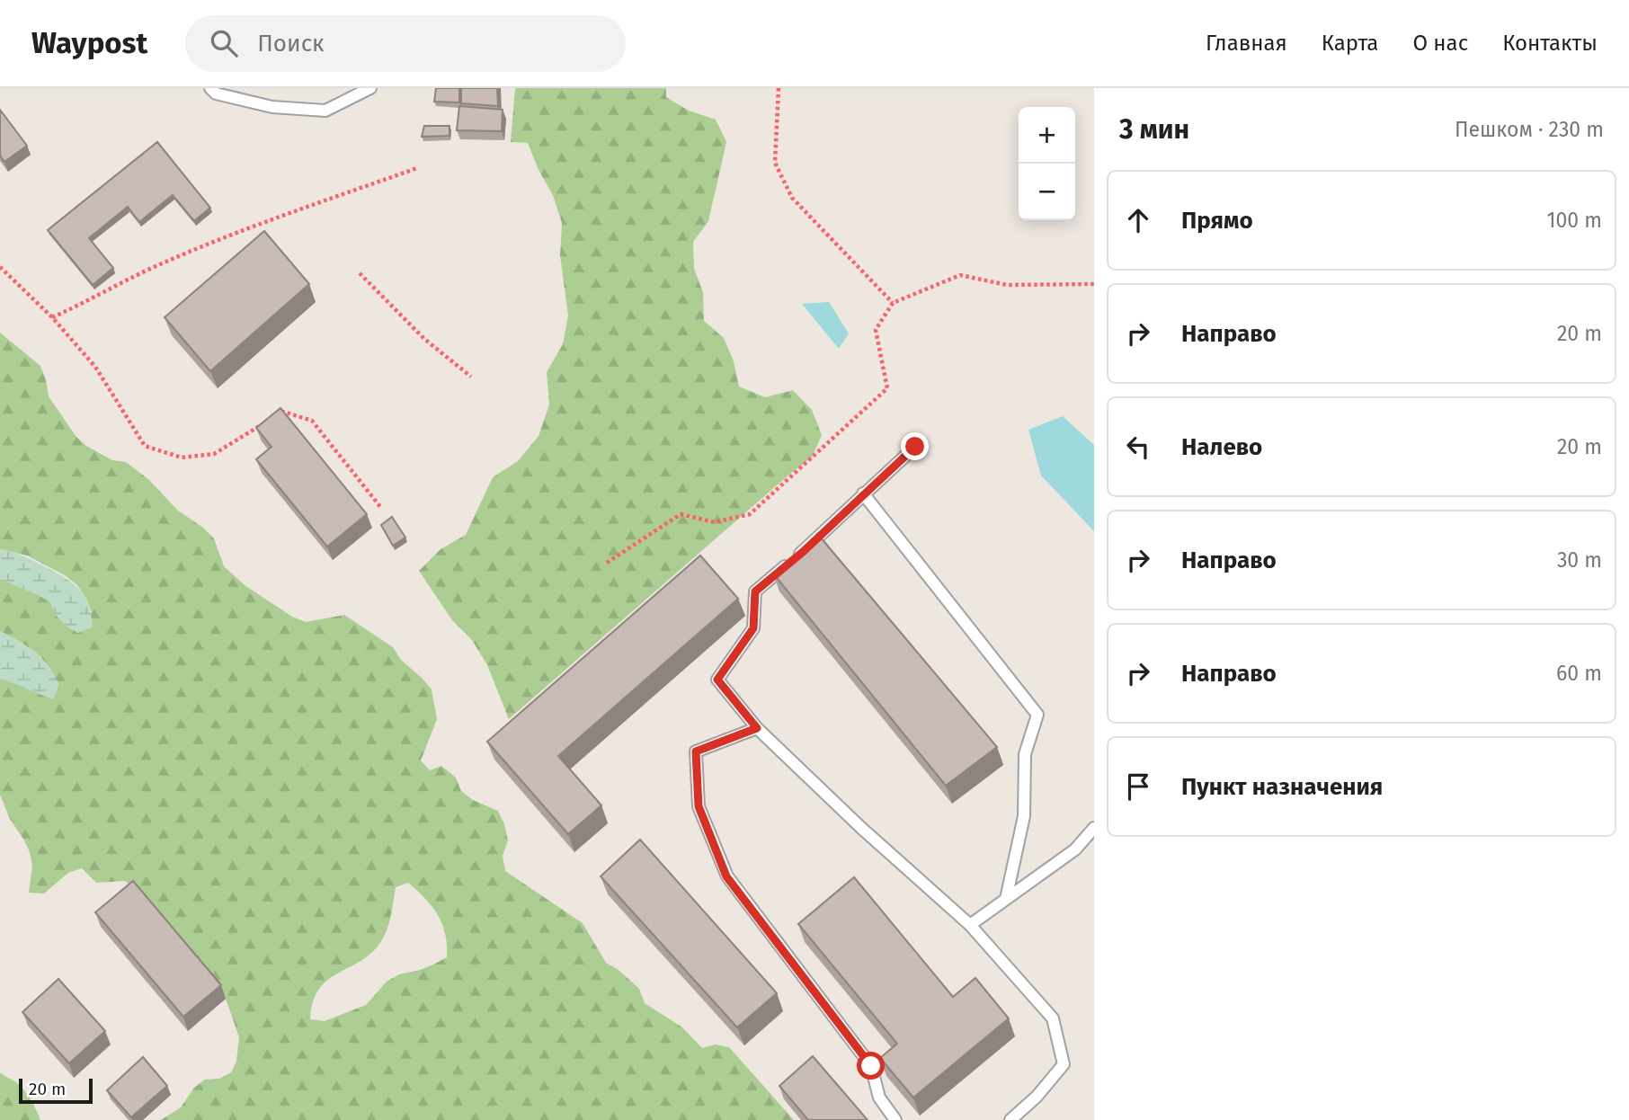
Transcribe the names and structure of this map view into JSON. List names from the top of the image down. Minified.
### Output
{"scale_bar":"20 m","page":{"header":"Waypost","search":"Поиск","nav":["Главная","Карта","О нас","Контакты"],"heading":["3 мин","Пешком · 230 m"],"map_buttons":["+","−"],"list":[["Прямо","100 m"],["Направо","20 m"],["Налево","20 m"],["Направо","30 m"],["Направо","60 m"],"Пункт назначения"],"scale":"20 m"}}
